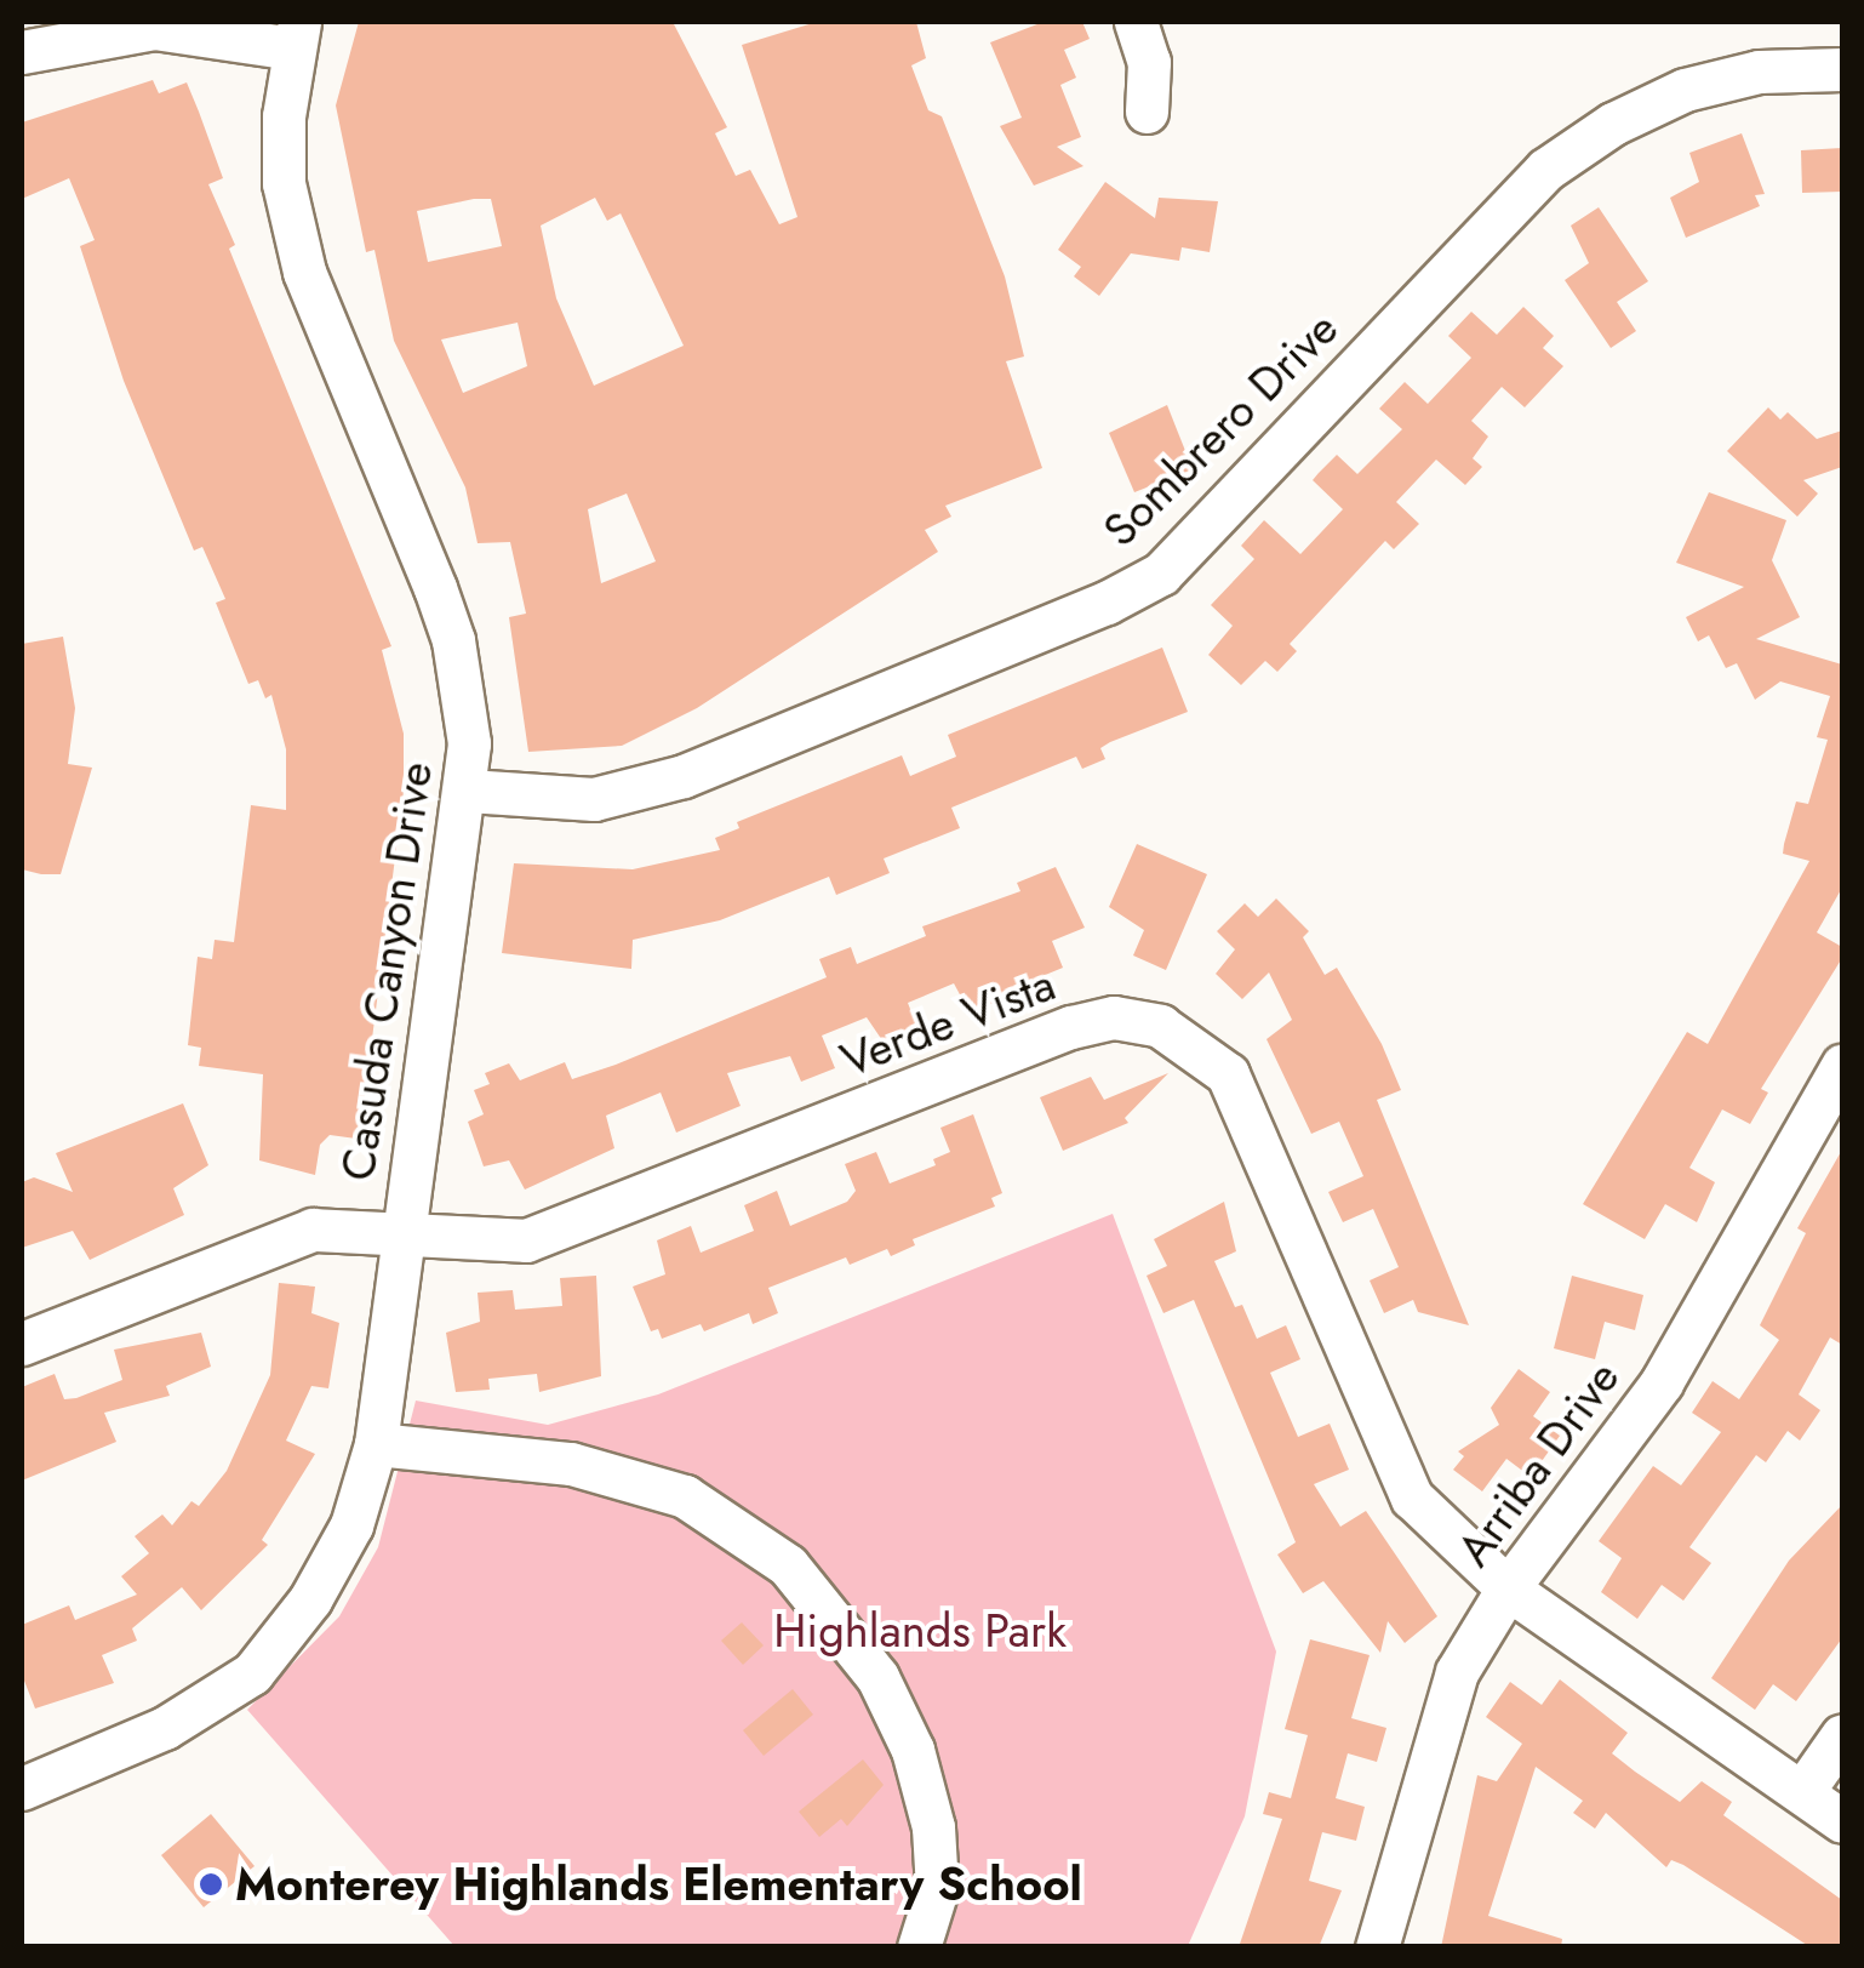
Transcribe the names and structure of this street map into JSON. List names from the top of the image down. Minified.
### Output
{"streets":{"street":["Sombrero Drive","Casuda Canyon Drive","Verde Vista","Arriba Drive"]},"crossings":[["Sombrero Drive","Casuda Canyon Drive"],["Casuda Canyon Drive","Verde Vista"],["Verde Vista","Arriba Drive"]],"parks":["Highlands Park"],"places":["Monterey Highlands Elementary School"]}
